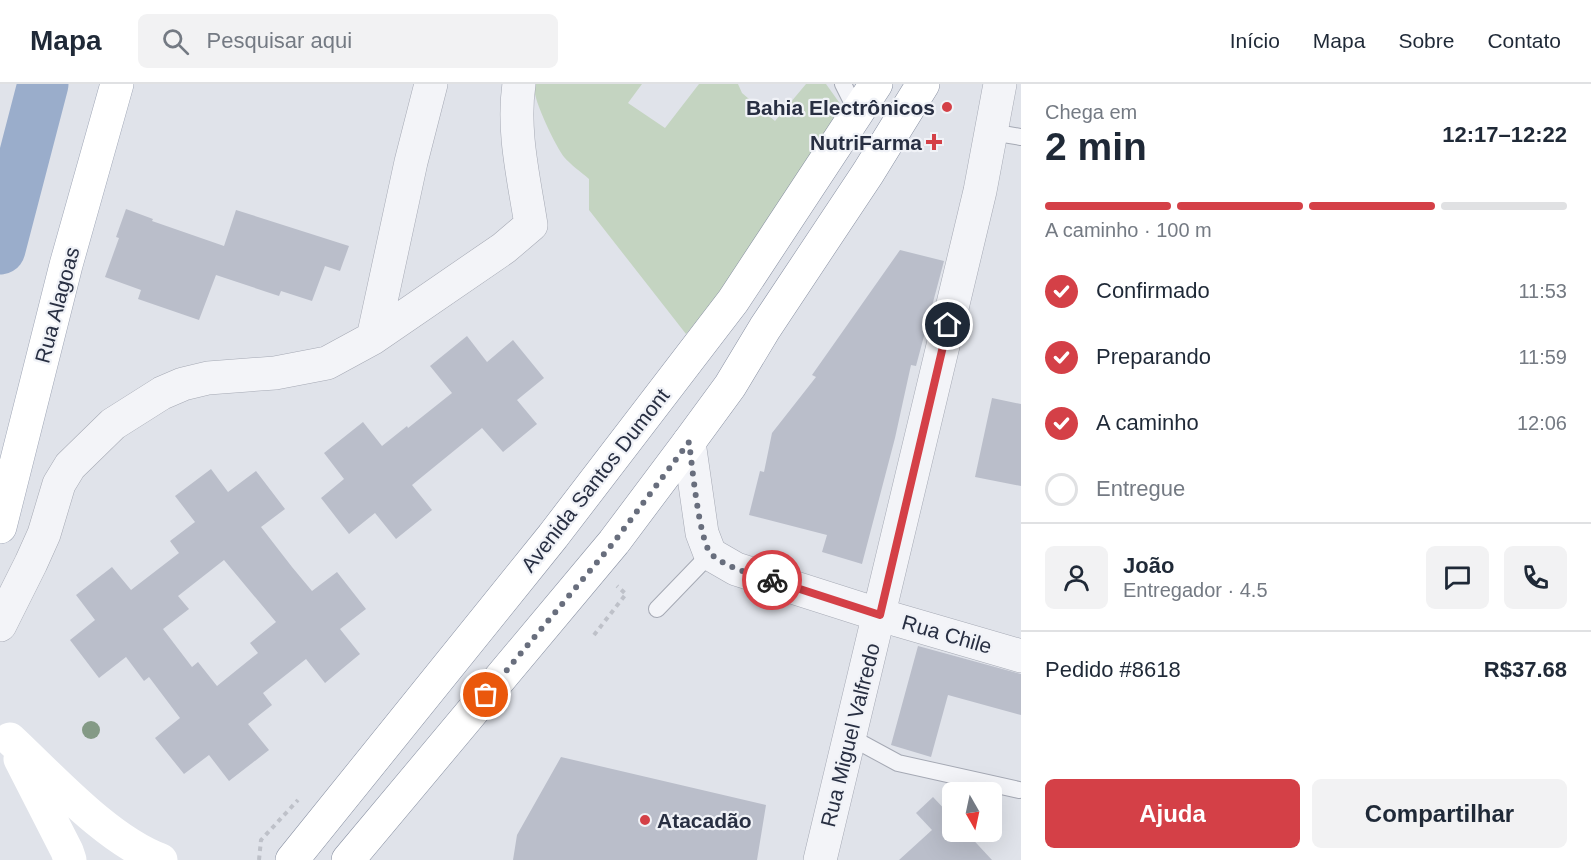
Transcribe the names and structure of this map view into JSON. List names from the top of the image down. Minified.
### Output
{"streets":{"main road":["Rua Alagoas","Avenida Santos Dumont"],"street":["Rua Chile","Rua Miguel Valfredo"]},"crossings":[["Rua Chile","Rua Miguel Valfredo"]],"places":{"other":["Bahia Electrônicos","Atacadão"],"health":["NutriFarma"]},"north":"bottom","page":{"header":"Mapa","search":"Pesquisar aqui","nav":["Início","Mapa","Sobre","Contato"],"heading":["2 min","Chega em","12:17–12:22"],"panel":["João","Entregador · 4.5","Pedido #8618","R$37.68"],"bar":"A caminho · 100 m","list":[["Confirmado","11:53"],["Preparando","11:59"],["A caminho","12:06"],"Entregue"],"buttons":["Ajuda","Compartilhar"]}}
